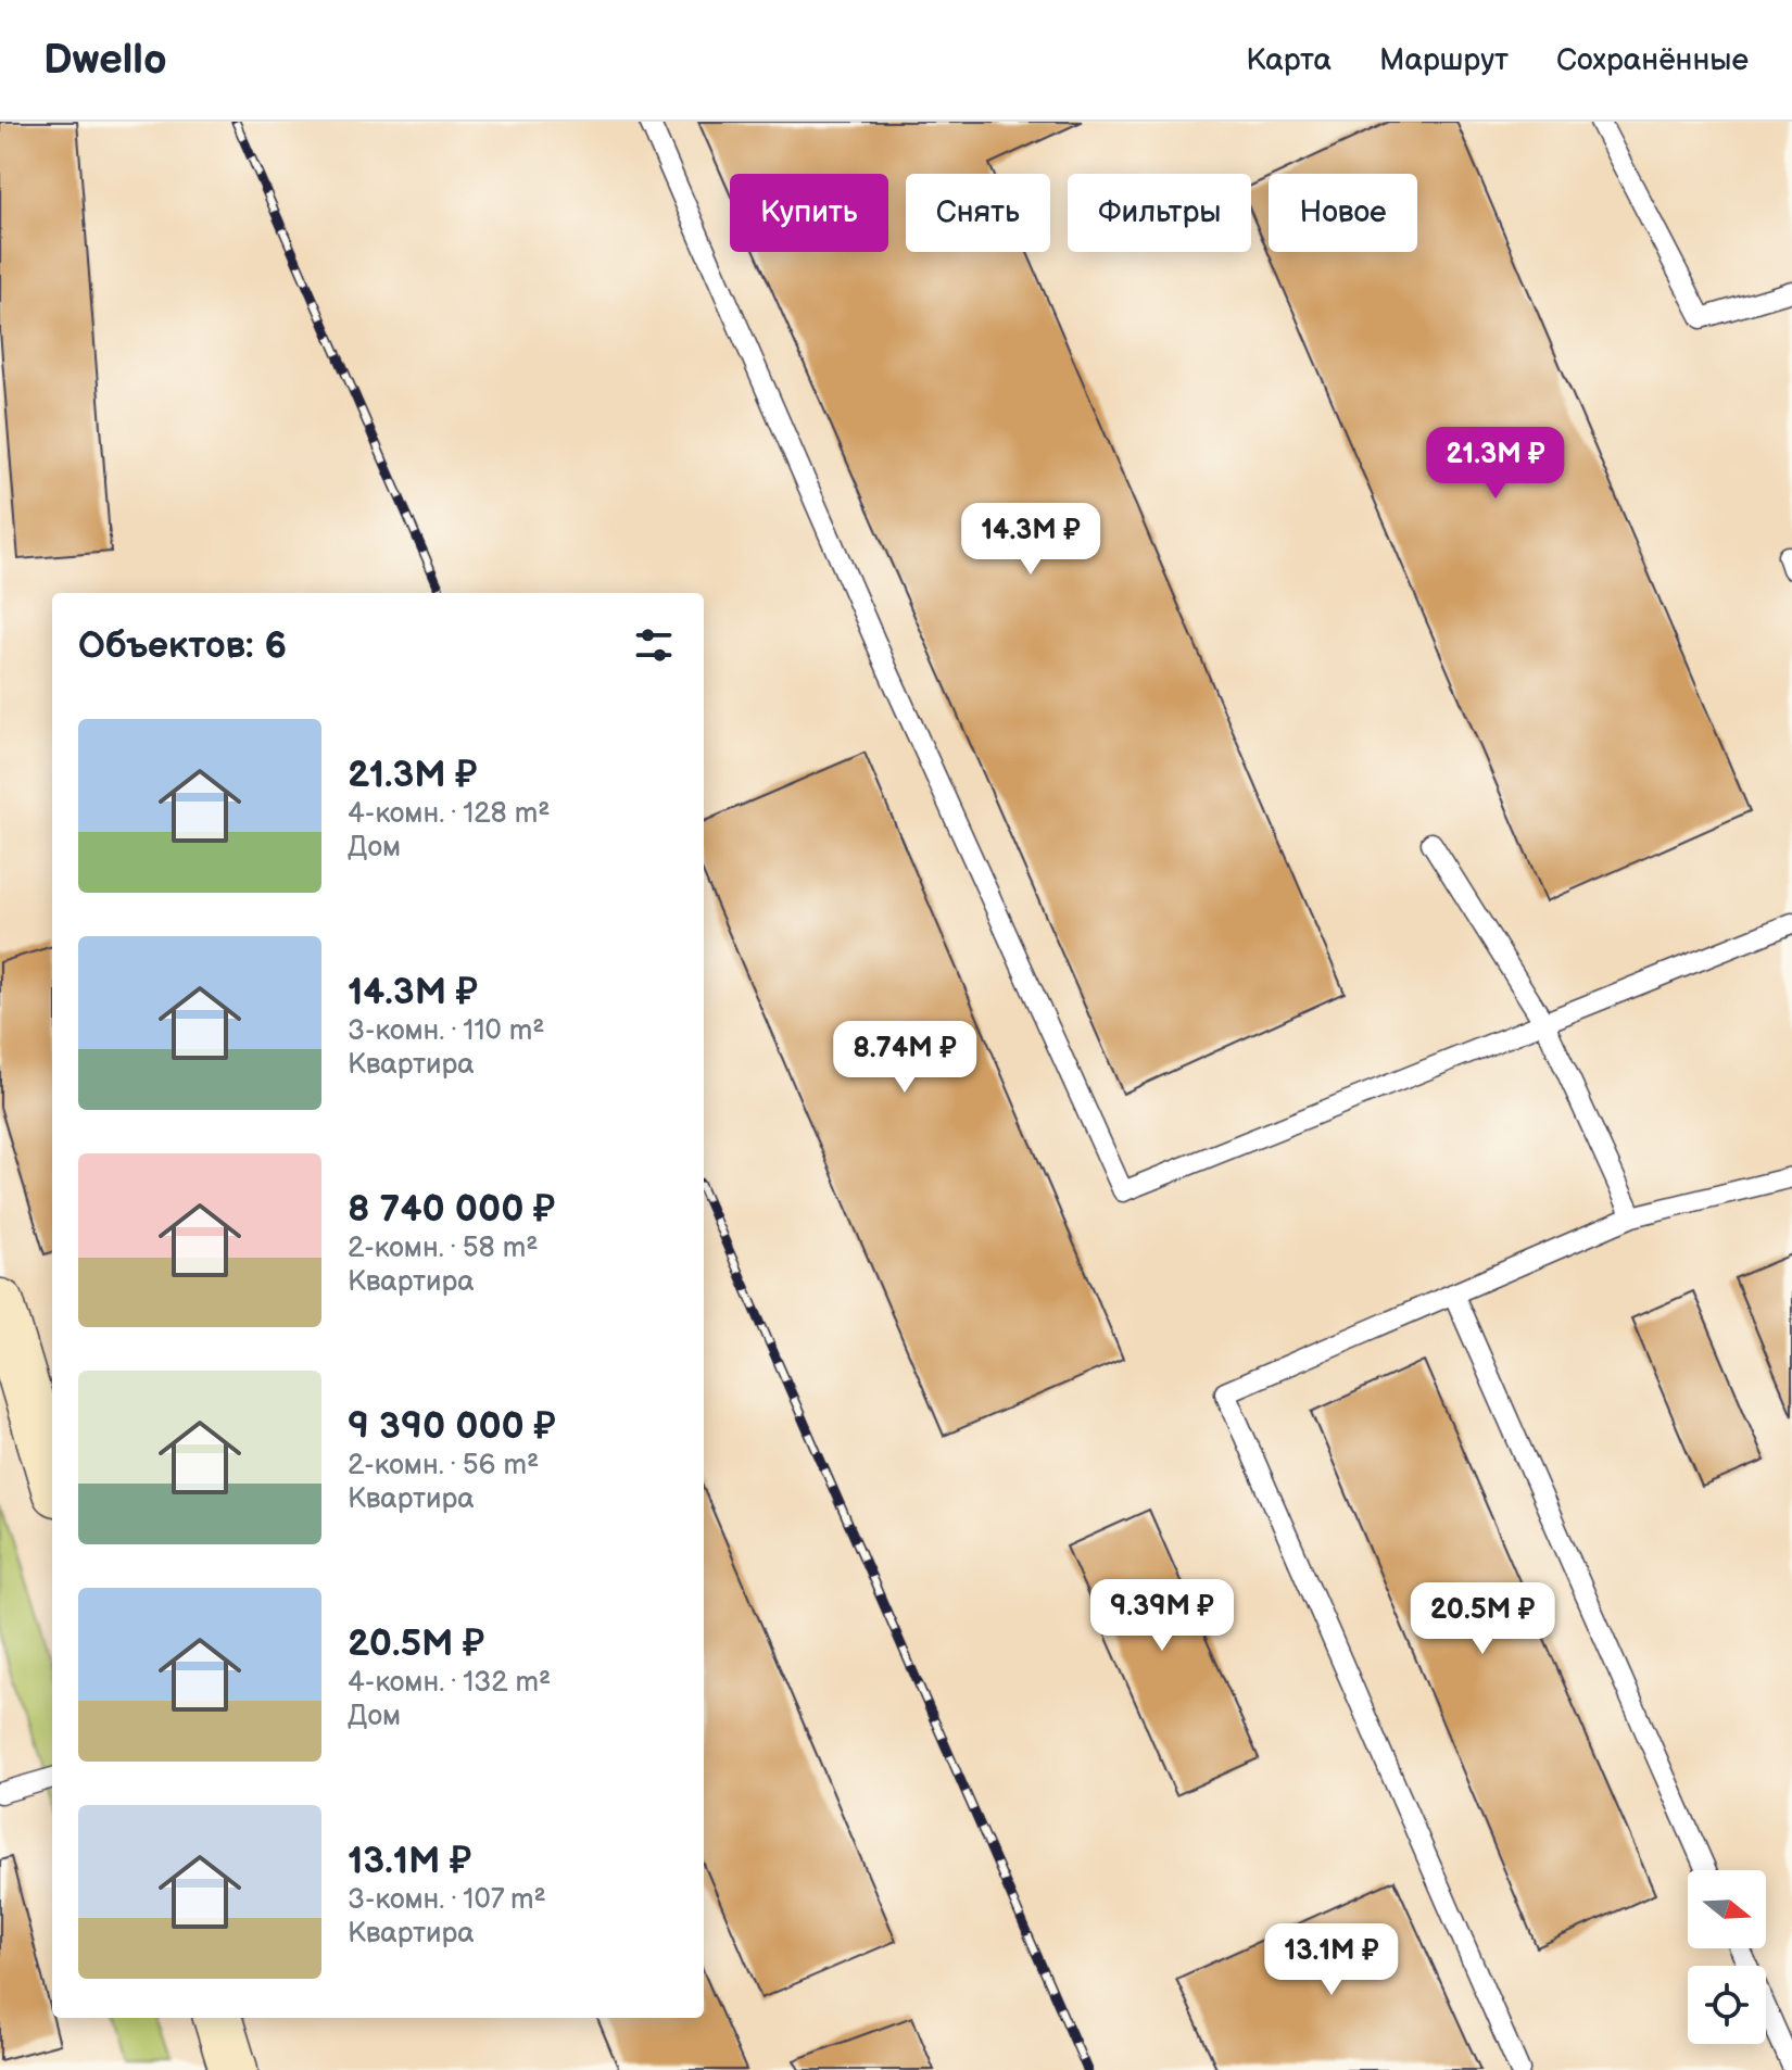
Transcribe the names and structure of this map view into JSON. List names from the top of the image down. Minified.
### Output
{"north":"right","page":{"header":"Dwello","nav":["Карта","Маршрут","Сохранённые"],"chip":["Купить","Снять","Фильтры","Новое"],"price":["21.3M ₽","14.3M ₽","8.74M ₽","9.39M ₽","20.5M ₽","13.1M ₽"],"heading":"Объектов: 6","list":[{"name":"21.3M ₽","note":"4-комн. · 128 m² · Дом"},{"name":"14.3M ₽","note":"3-комн. · 110 m² · Квартира"},{"name":"8 740 000 ₽","note":"2-комн. · 58 m² · Квартира"},{"name":"9 390 000 ₽","note":"2-комн. · 56 m² · Квартира"},{"name":"20.5M ₽","note":"4-комн. · 132 m² · Дом"},{"name":"13.1M ₽","note":"3-комн. · 107 m² · Квартира"}]}}
